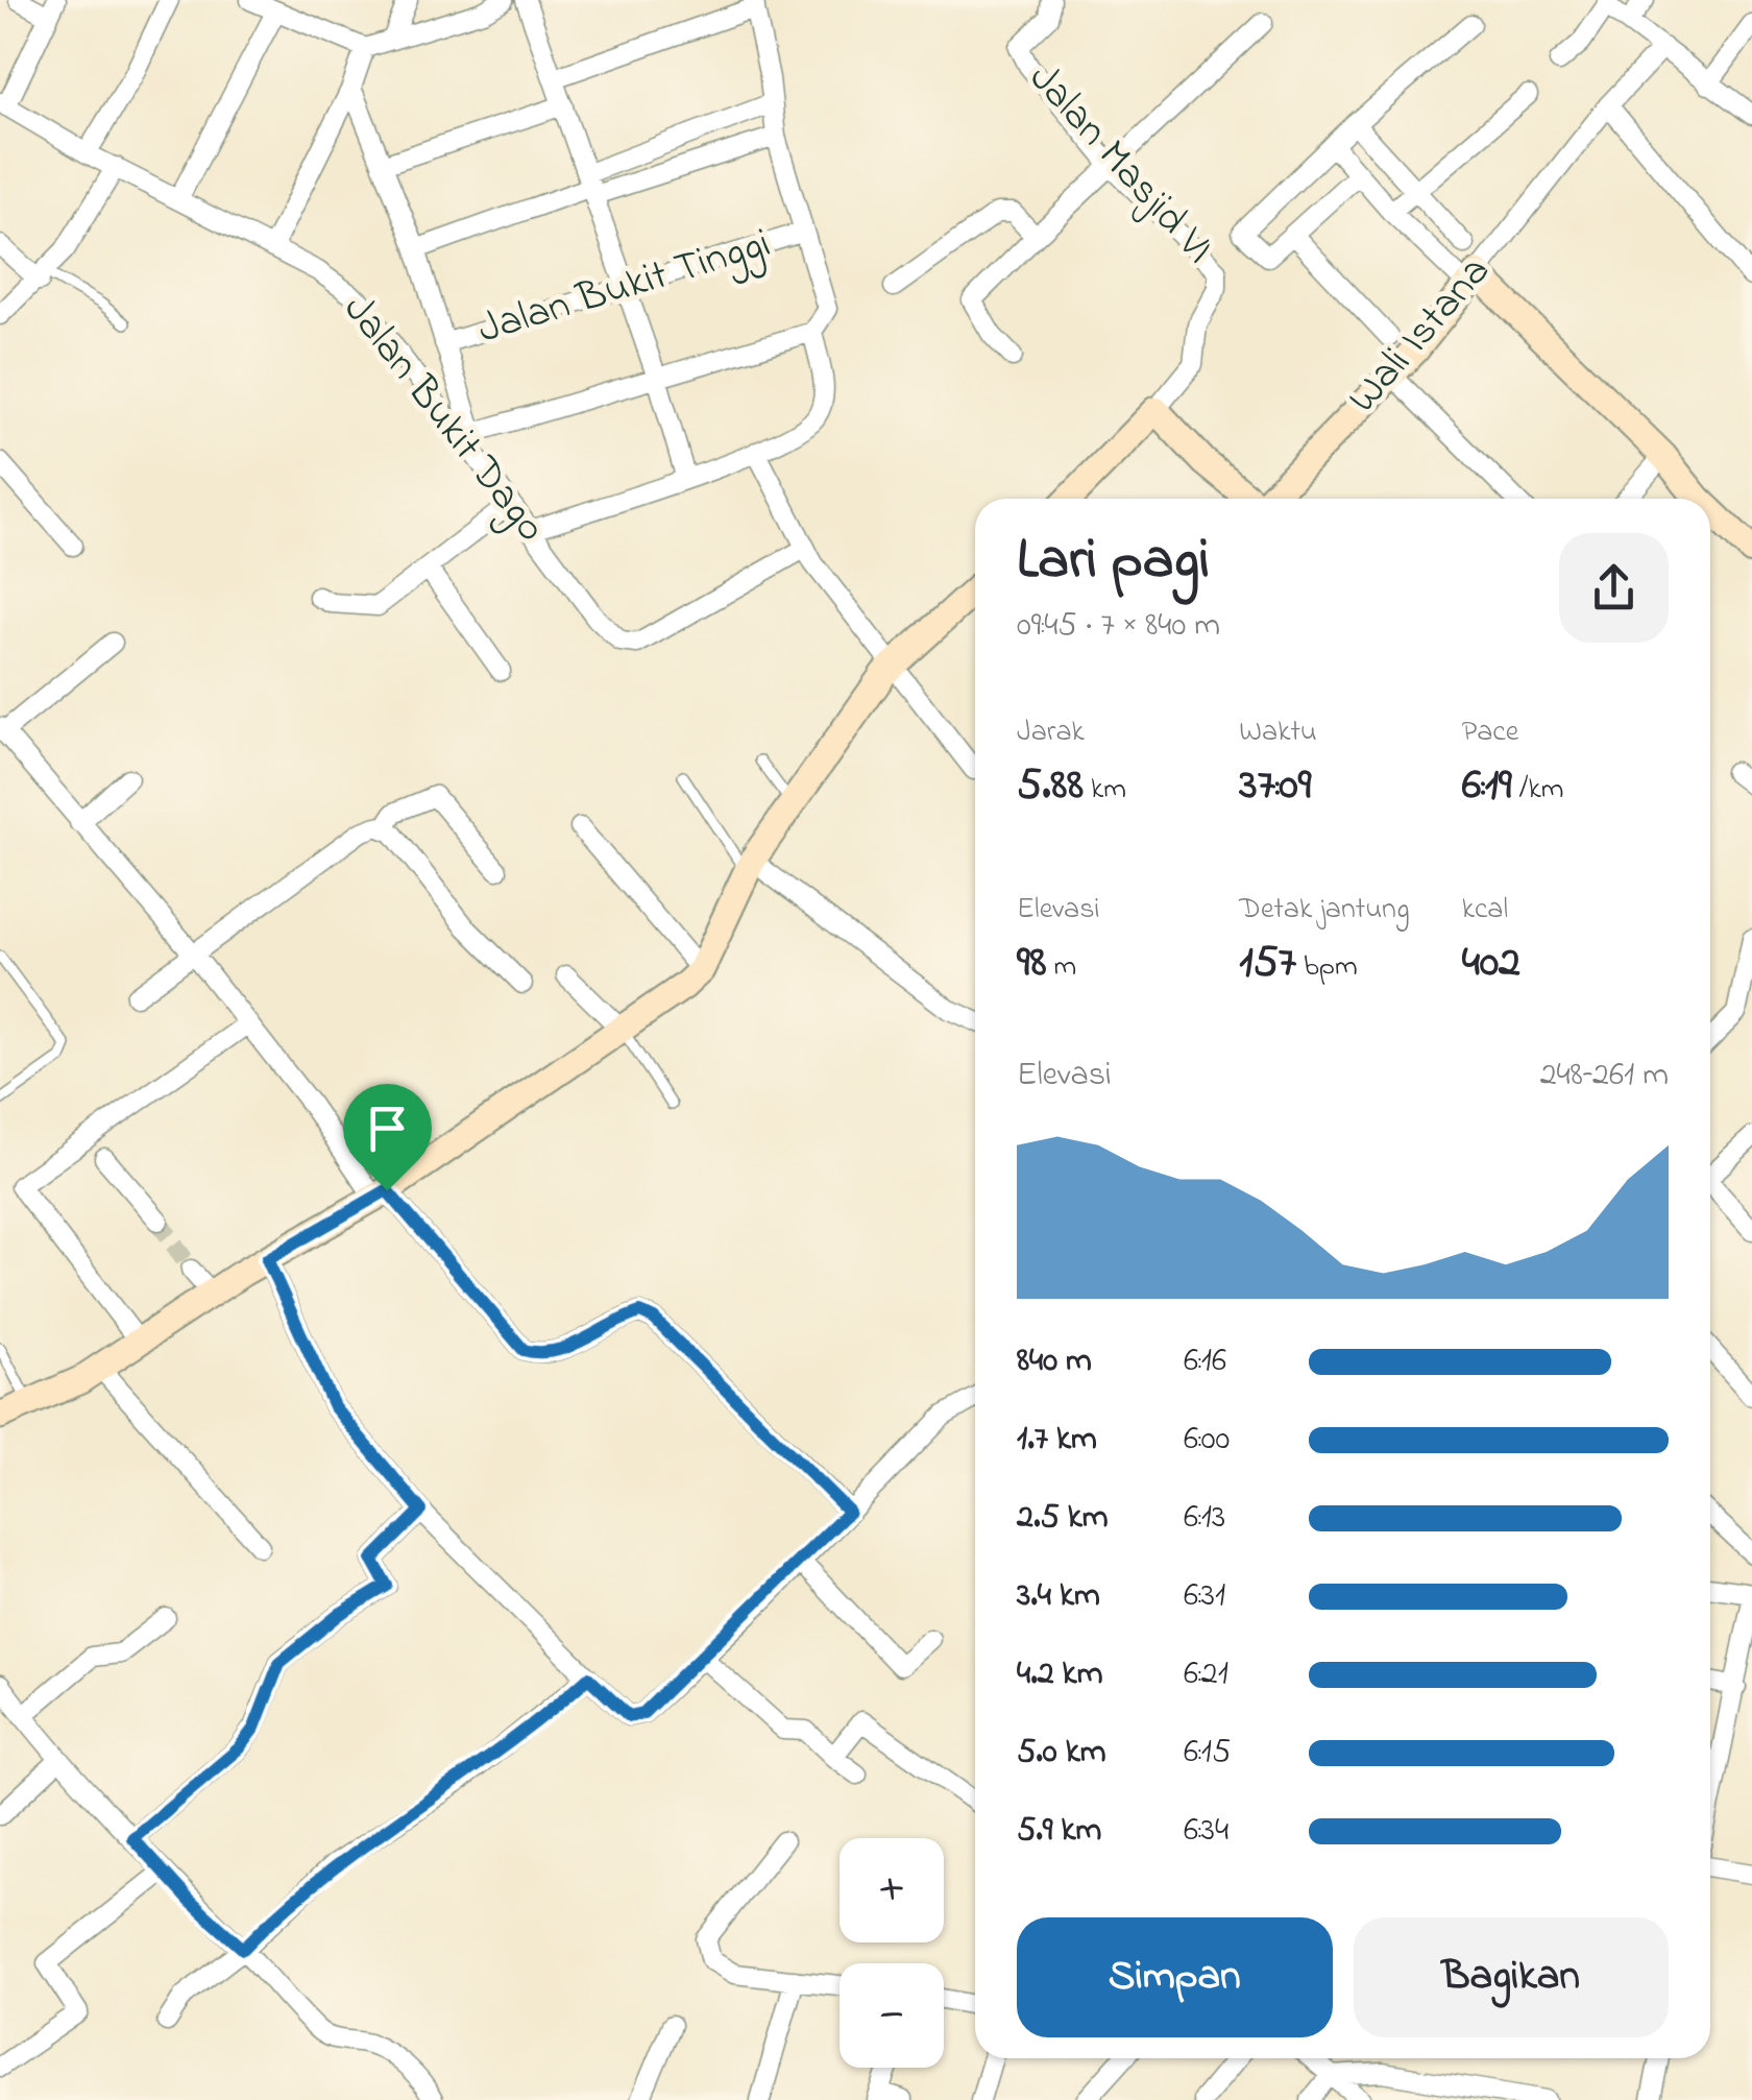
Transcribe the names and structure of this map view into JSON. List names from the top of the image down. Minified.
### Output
{"streets":{"street":["Jalan Masjid VI","Jalan Bukit Tinggi","Wali Istana","Jalan Bukit Dago"]},"crossings":[["Jalan Masjid VI","Wali Istana"]],"page":{"heading":["Lari pagi","09:45 · 7 × 840 m"],"stats":[["Jarak","5.88 km"],["Waktu","37:09"],["Pace","6:19 /km"],["Elevasi","98 m"],["Detak jantung","157 bpm"],["kcal","402"]],"chart":["Elevasi","248–261 m"],"list":[{"name":"840 m","note":"6:16"},{"name":"1.7 km","note":"6:00"},{"name":"2.5 km","note":"6:13"},{"name":"3.4 km","note":"6:31"},{"name":"4.2 km","note":"6:21"},{"name":"5.0 km","note":"6:15"},{"name":"5.9 km","note":"6:34"}],"map_buttons":["+","−"],"buttons":["Simpan","Bagikan"]}}
